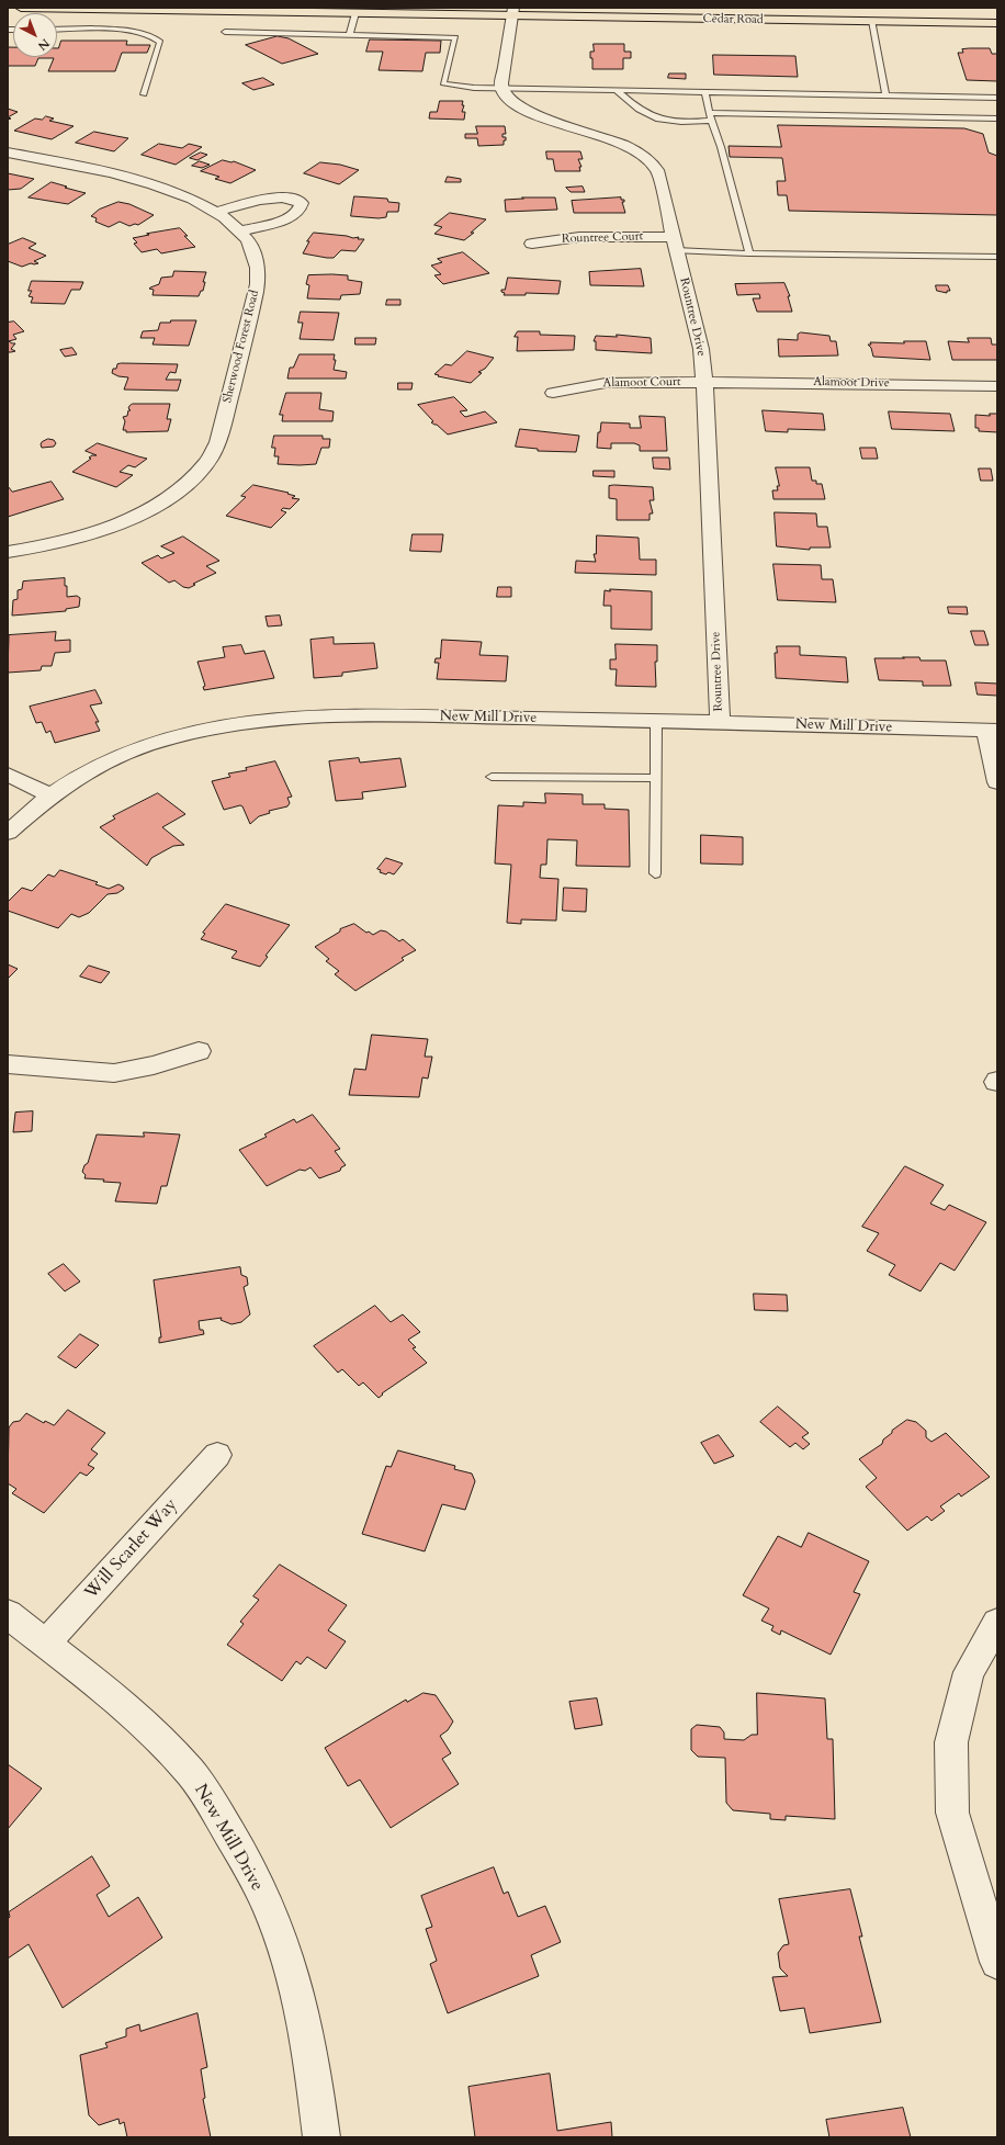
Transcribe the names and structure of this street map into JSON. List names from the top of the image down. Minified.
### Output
{"streets":{"main road":["Cedar Road"],"street":["Rountree Court","Rountree Drive","Sherwood Forest Road","Alamoot Court","Alamoot Drive","New Mill Drive","Will Scarlet Way"]},"crossings":[["Rountree Court","Rountree Drive"],["Rountree Drive","Alamoot Court"],["Rountree Drive","Alamoot Drive"],["Rountree Drive","New Mill Drive"],["Alamoot Court","Alamoot Drive"],["New Mill Drive","Will Scarlet Way"]],"north":"bottom right"}
